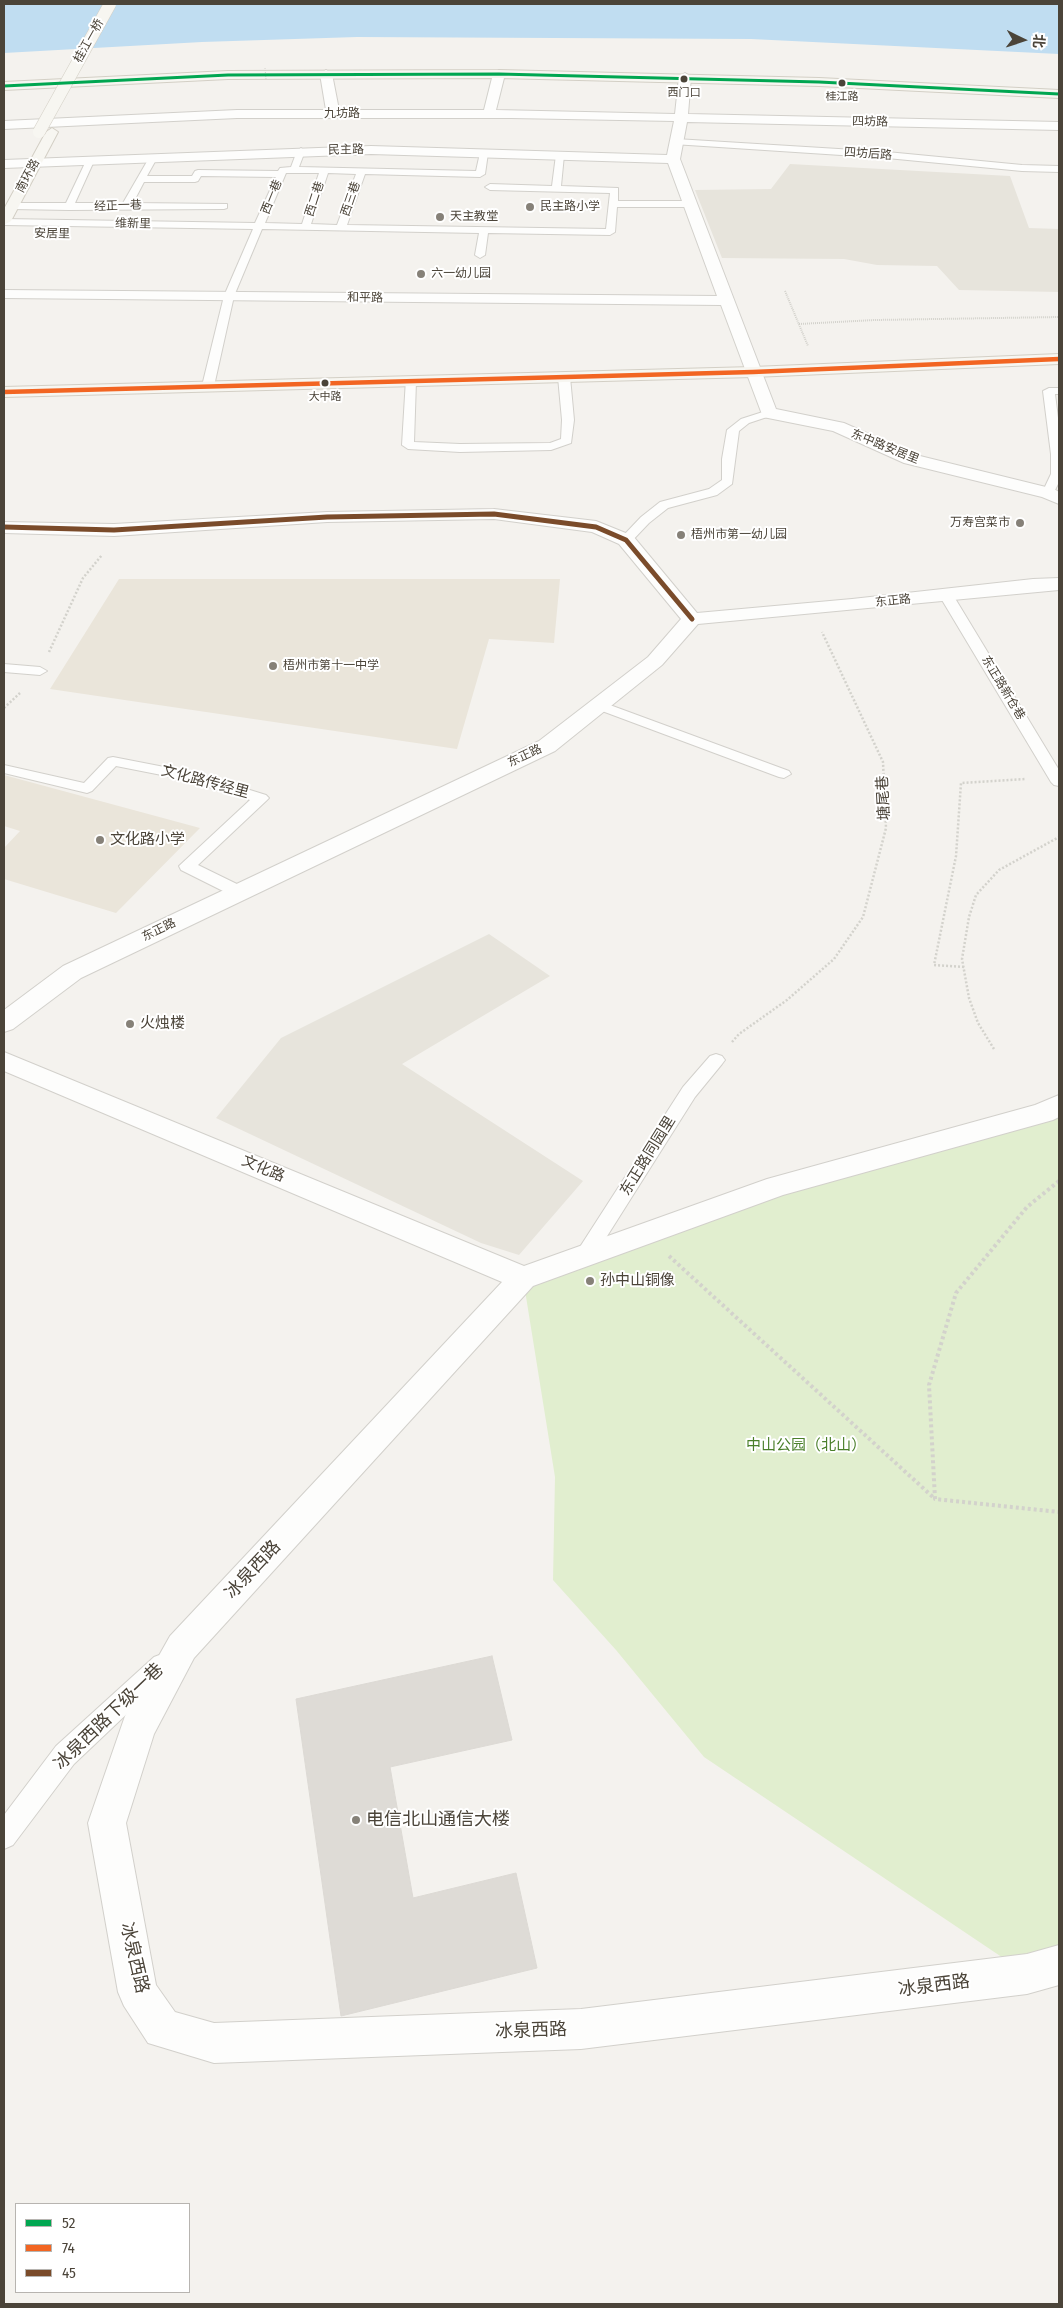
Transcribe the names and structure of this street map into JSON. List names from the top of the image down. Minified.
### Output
{"streets":{"street":["桂江一桥","九坊路","四坊路","民主路","南环路","和平路","东中路安居里","东正路","文化路","冰泉西路"],"lane":["四坊后路","西一巷","西二巷","西三巷","经正一巷","维新里","安居里","东正路新仓巷","文化路传经里","东正路同园里","冰泉西路下级一巷"],"path":["塘尾巷"]},"crossings":[["桂江一桥","南环路"],["九坊路","四坊路"],["民主路","南环路"],["民主路","西一巷"],["南环路","经正一巷"],["南环路","维新里"],["西一巷","维新里"],["西一巷","和平路"],["西二巷","维新里"],["西三巷","维新里"],["维新里","安居里"],["东正路","东正路新仓巷"],["东正路","文化路传经里"],["东正路","塘尾巷"],["塘尾巷","东正路同园里"],["文化路","冰泉西路"],["冰泉西路","冰泉西路下级一巷"]],"parks":["中山公园（北山）"],"places":["西门口","桂江路","民主路小学","天主教堂","六一幼儿园","大中路","万寿宫菜市","梧州市第一幼儿园","梧州市第十一中学","文化路小学","火烛楼","孙中山铜像","电信北山通信大楼"],"lines":["transit line 52","transit line 74","transit line 45"],"legend":["52","74","45"],"north":"right"}
